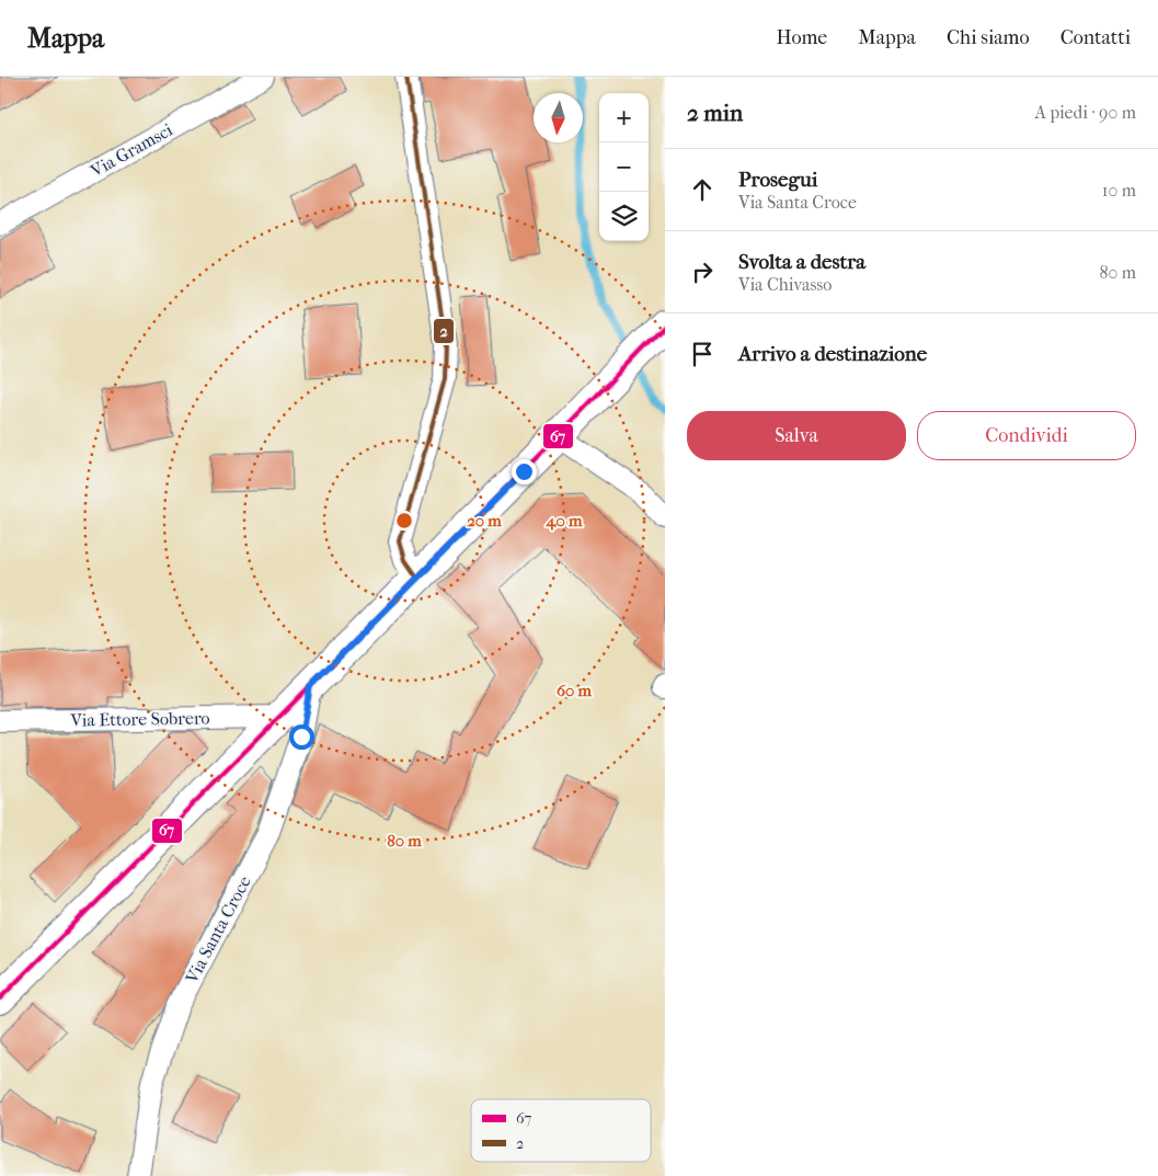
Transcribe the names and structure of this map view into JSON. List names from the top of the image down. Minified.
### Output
{"streets":{"street":["Via Gramsci","Via Ettore Sobrero","Via Santa Croce"]},"lines":["transit line 2","transit line 67"],"legend":["67","2"],"north":"bottom","page":{"header":"Mappa","nav":["Home","Mappa","Chi siamo","Contatti"],"heading":["2 min","A piedi · 90 m"],"map_buttons":["+","−"],"list":[["Prosegui","Via Santa Croce","10 m"],["Svolta a destra","Via Chivasso","80 m"],"Arrivo a destinazione"],"buttons":["Salva","Condividi"]},"rings":["20 m","40 m","60 m","80 m"]}
